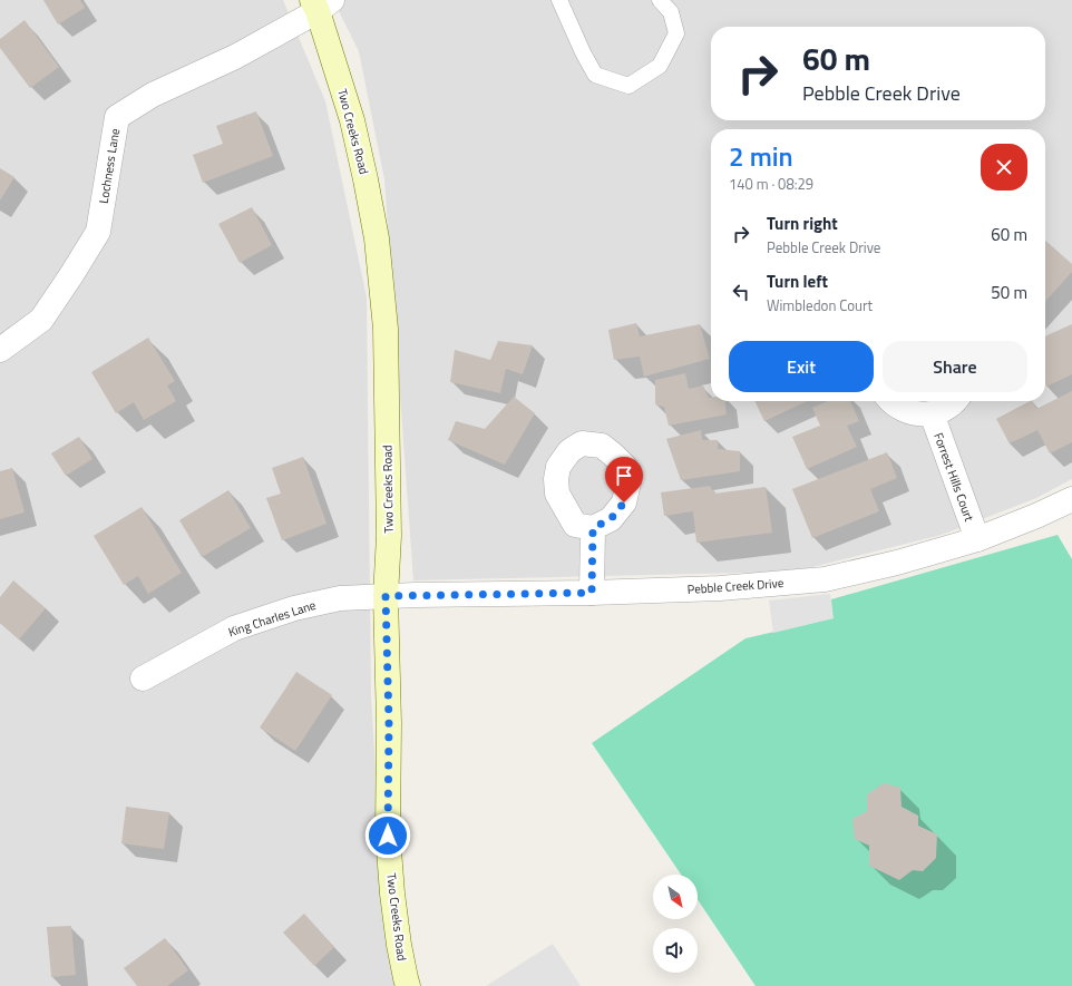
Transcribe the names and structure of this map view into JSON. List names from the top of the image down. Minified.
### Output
{"streets":{"street":["Two Creeks Road","Lochness Lane","Forrest Hills Court","Pebble Creek Drive","King Charles Lane"]},"crossings":[["Two Creeks Road","Lochness Lane"],["Two Creeks Road","Pebble Creek Drive"],["Two Creeks Road","King Charles Lane"],["Forrest Hills Court","Pebble Creek Drive"],["Pebble Creek Drive","King Charles Lane"]],"north":"bottom right","page":{"turn":["60 m","Pebble Creek Drive"],"heading":["2 min","140 m · 08:29"],"list":[{"name":"Turn right","note":"Pebble Creek Drive","value":"60 m"},{"name":"Turn left","note":"Wimbledon Court","value":"50 m"}],"buttons":["Exit","Share"]}}
